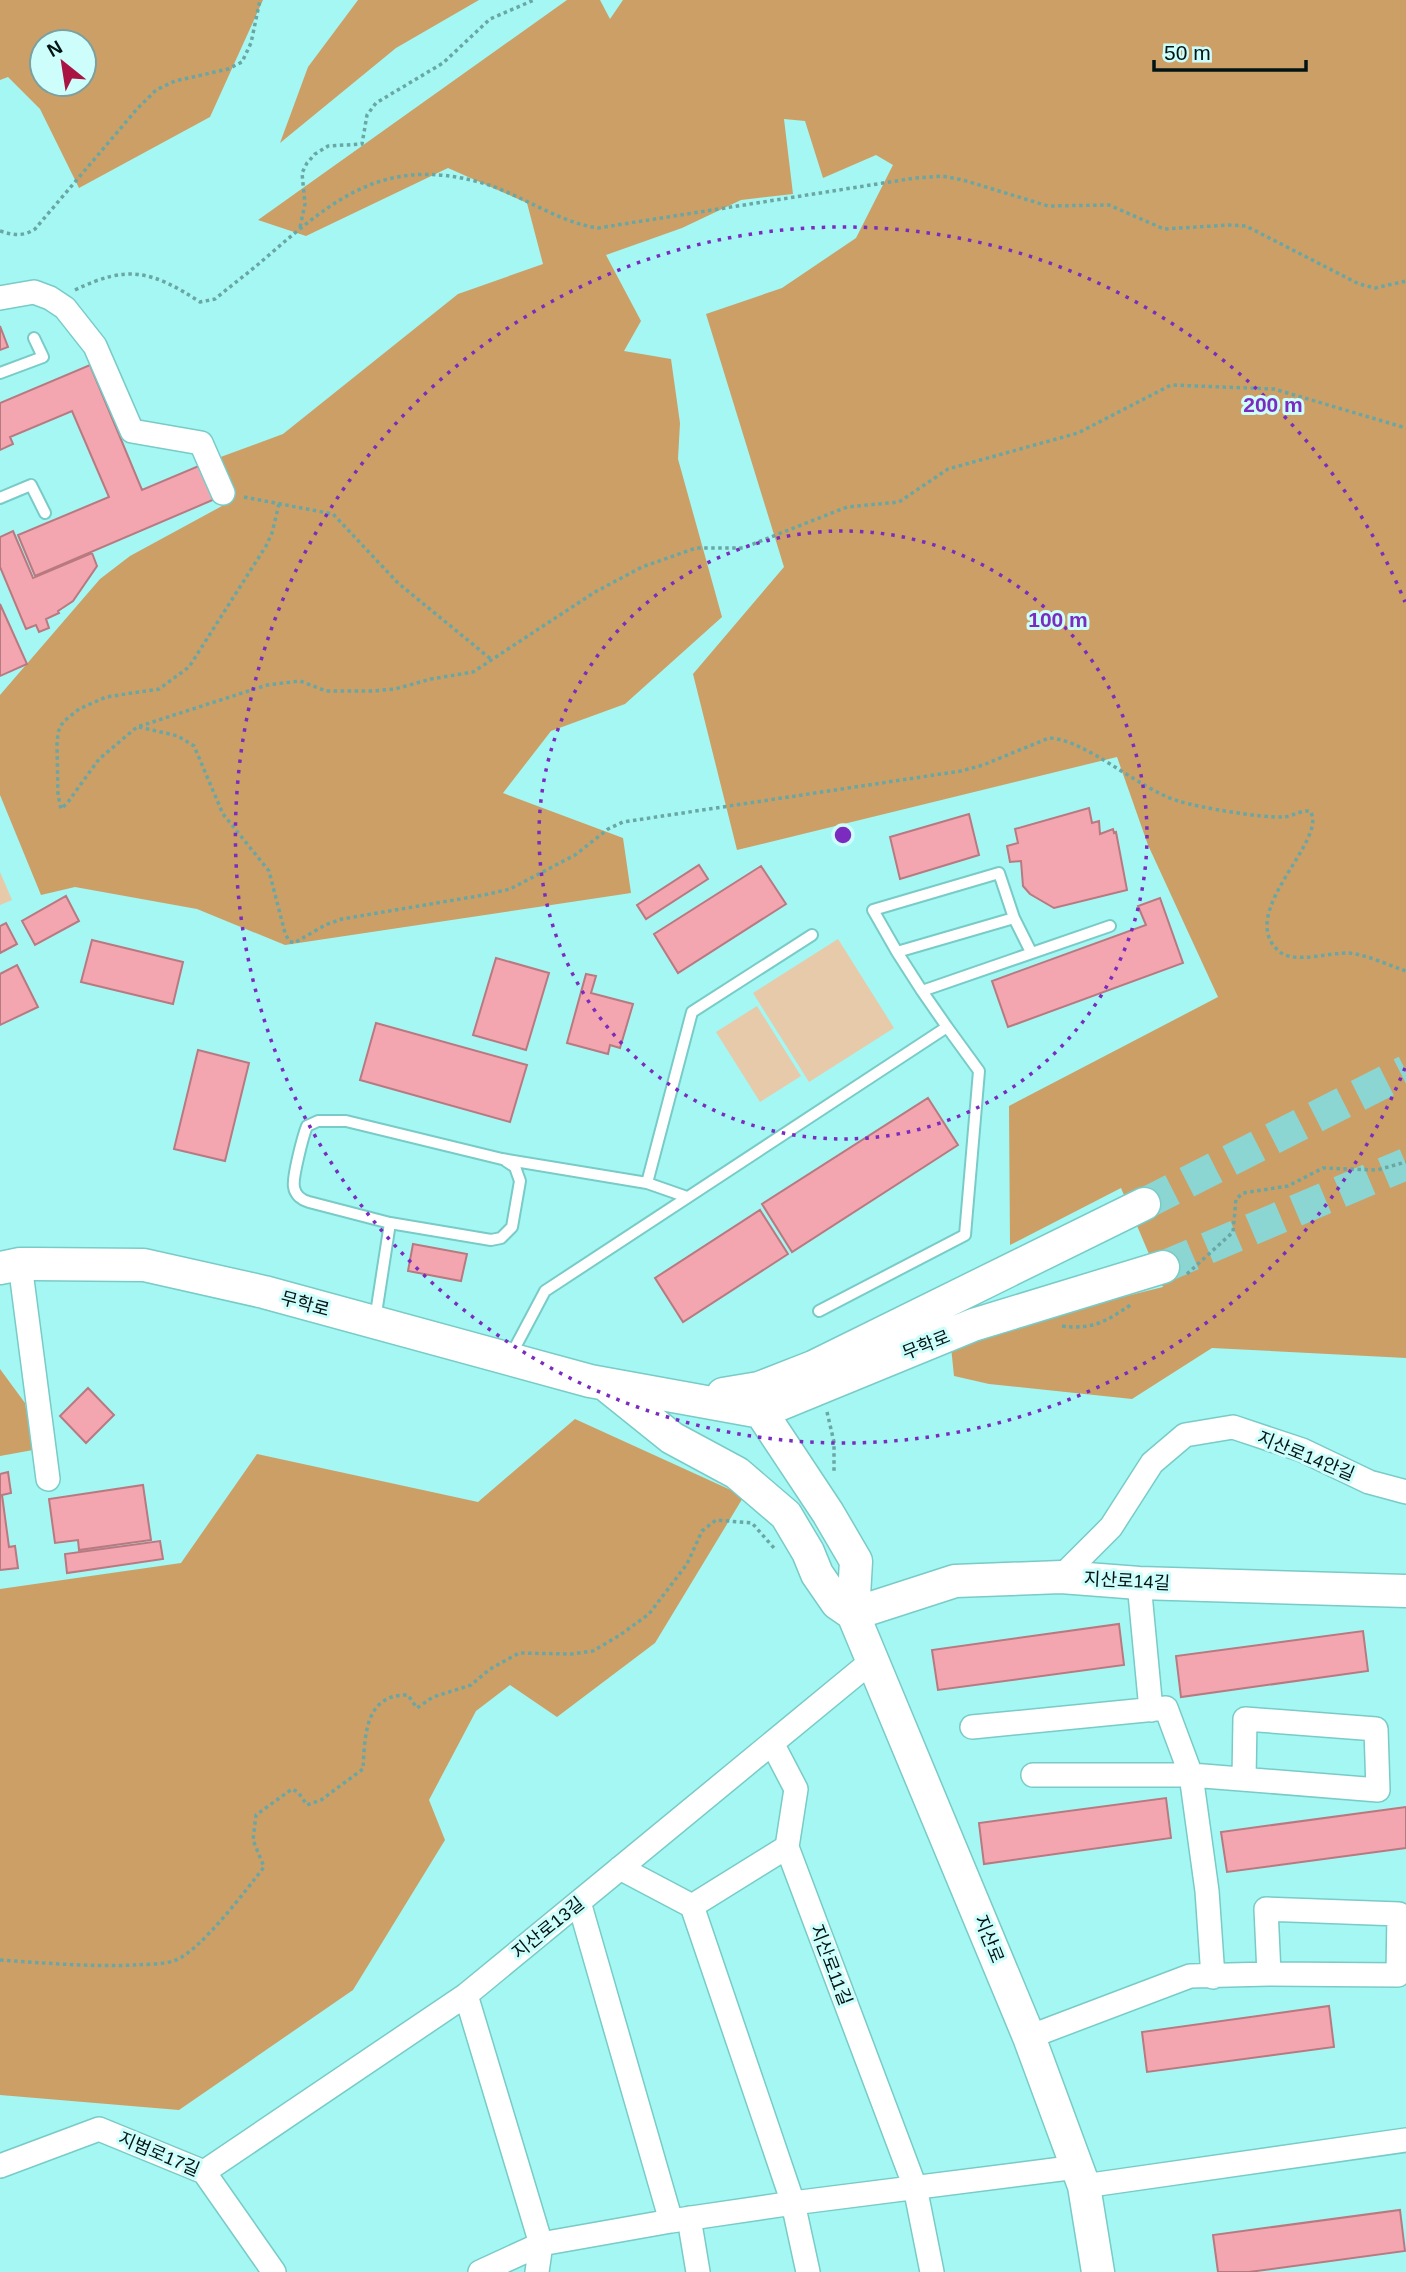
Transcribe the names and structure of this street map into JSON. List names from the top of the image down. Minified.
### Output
{"streets":{"main road":["무학로","지산로14길","지산로"],"street":["지산로14안길","지산로13길","지산로11길","지범로17길"]},"crossings":[["무학로","지산로"],["지산로14안길","지산로14길"],["지산로14길","지산로"],["지산로13길","지산로"],["지산로13길","지산로11길"],["지산로13길","지범로17길"]],"scale_bar":"50 m","north":"top left","rings":["200 m","100 m"]}
